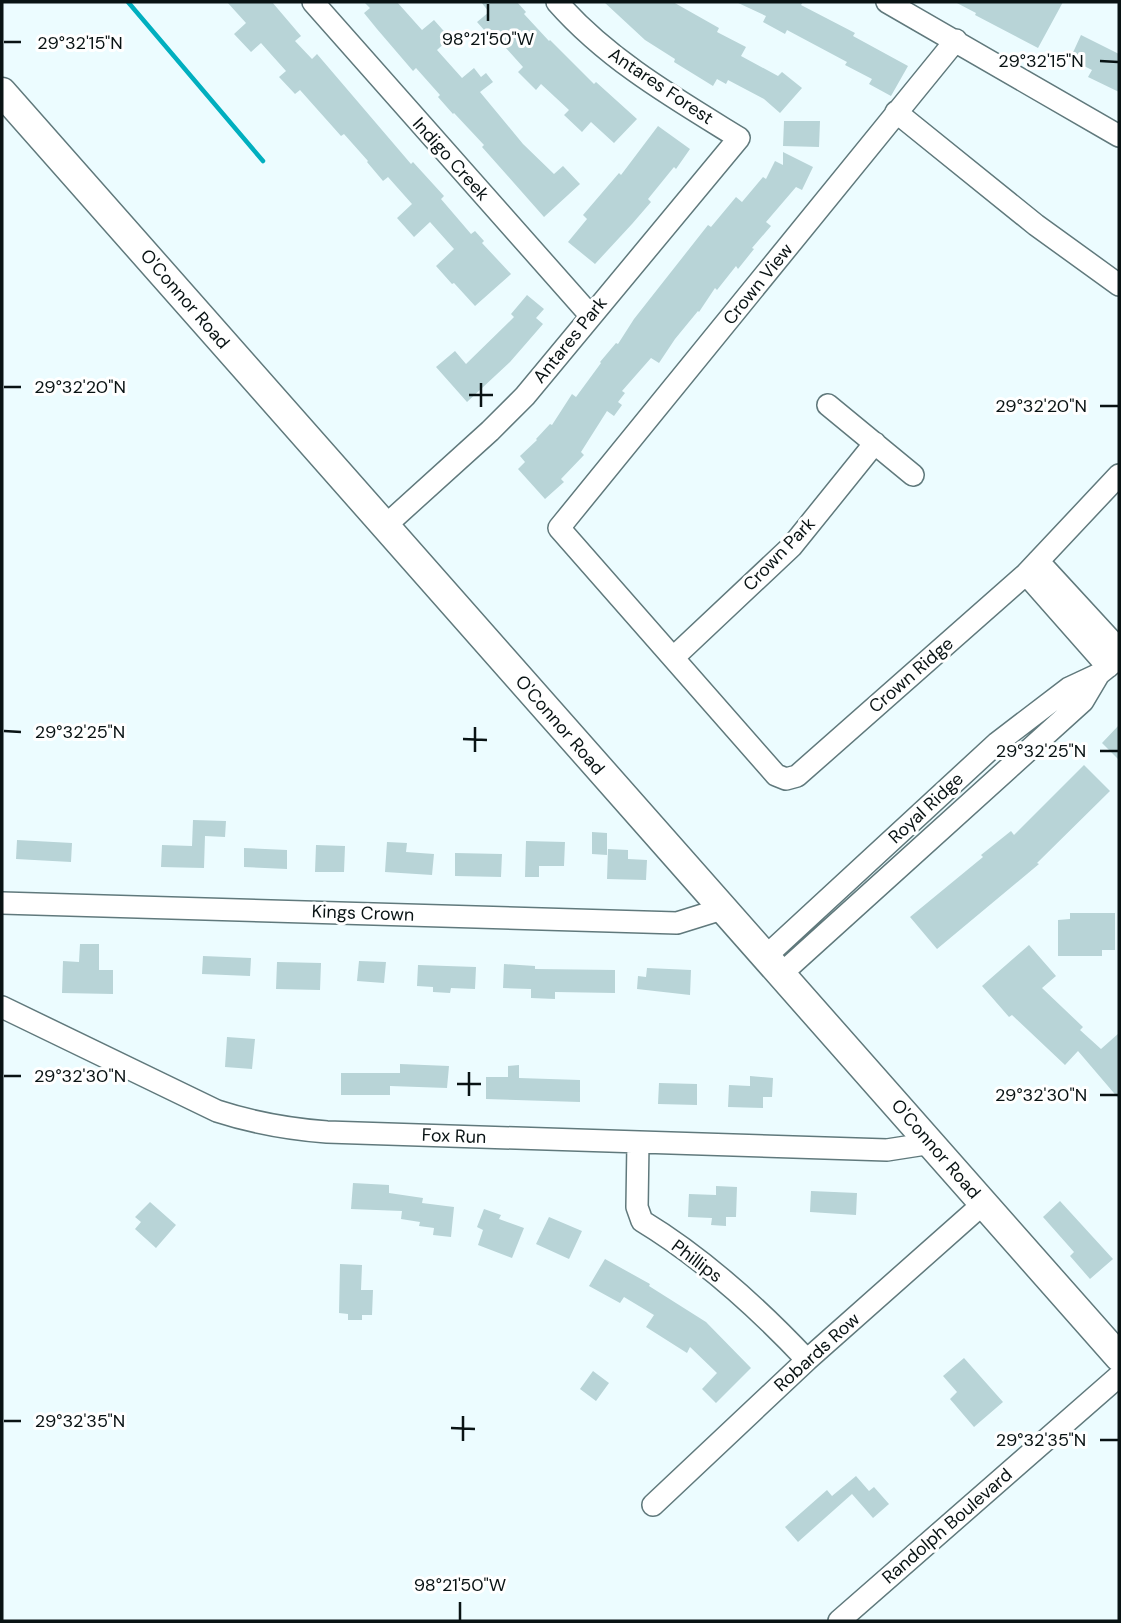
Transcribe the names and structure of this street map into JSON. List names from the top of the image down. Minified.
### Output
{"streets":{"main road":["O'Connor Road"],"street":["Antares Forest","Indigo Creek","Crown View","Antares Park","Crown Park","Crown Ridge","Royal Ridge","Kings Crown","Fox Run","Phillips","Robards Row","Randolph Boulevard"]},"crossings":[["Antares Forest","Antares Park"],["Indigo Creek","Antares Park"],["Crown View","Crown Park"],["Crown View","Crown Ridge"],["O'Connor Road","Antares Park"],["O'Connor Road","Royal Ridge"],["O'Connor Road","Kings Crown"],["O'Connor Road","Fox Run"],["O'Connor Road","Robards Row"],["Crown Park","Crown Ridge"],["Fox Run","Phillips"],["Phillips","Robards Row"]],"coordinates":["98°21'50\"W","29°32'15\"N","29°32'20\"N","29°32'25\"N","29°32'30\"N","29°32'35\"N"]}
